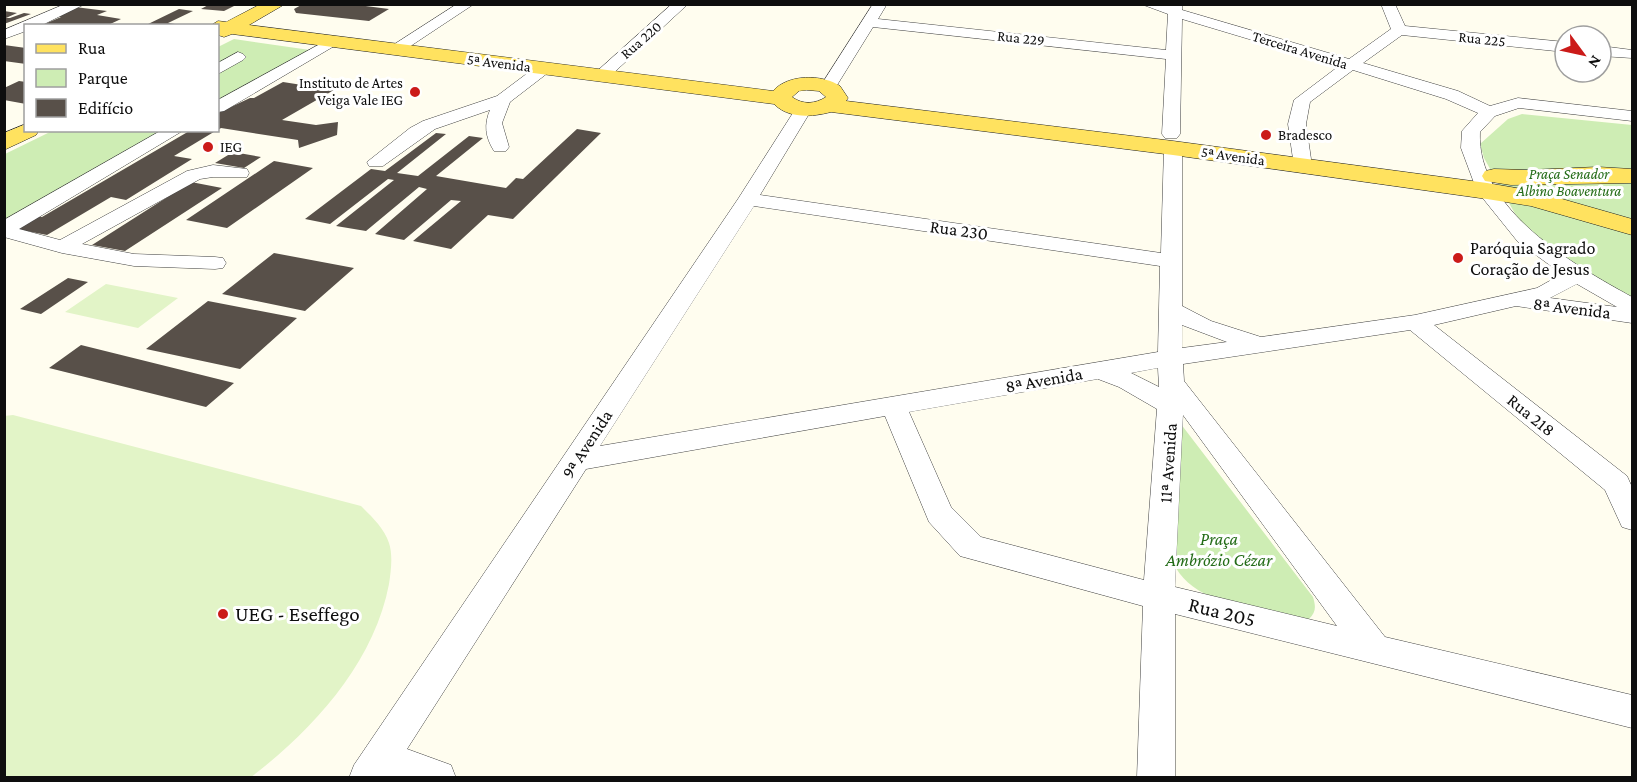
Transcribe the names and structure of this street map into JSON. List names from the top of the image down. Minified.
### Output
{"streets":{"main road":["5ª Avenida"],"street":["Rua 229","Rua 225","Rua 220","Terceira Avenida","Rua 230","8ª Avenida","Rua 218","9ª Avenida","11ª Avenida","Rua 205"]},"crossings":[["Rua 229","9ª Avenida"],["Rua 229","11ª Avenida"],["Rua 220","5ª Avenida"],["Terceira Avenida","11ª Avenida"],["5ª Avenida","9ª Avenida"],["5ª Avenida","11ª Avenida"],["Rua 230","9ª Avenida"],["Rua 230","11ª Avenida"],["8ª Avenida","Rua 218"],["8ª Avenida","9ª Avenida"],["8ª Avenida","11ª Avenida"],["8ª Avenida","Rua 205"],["11ª Avenida","Rua 205"]],"parks":["Praça Senador Albino Boaventura","Praça Ambrózio Cézar"],"places":["Instituto de Artes Veiga Vale IEG","Bradesco","IEG","Paróquia Sagrado Coração de Jesus","UEG - Eseffego"],"legend":["Rua","Parque","Edifício"],"north":"bottom right"}
